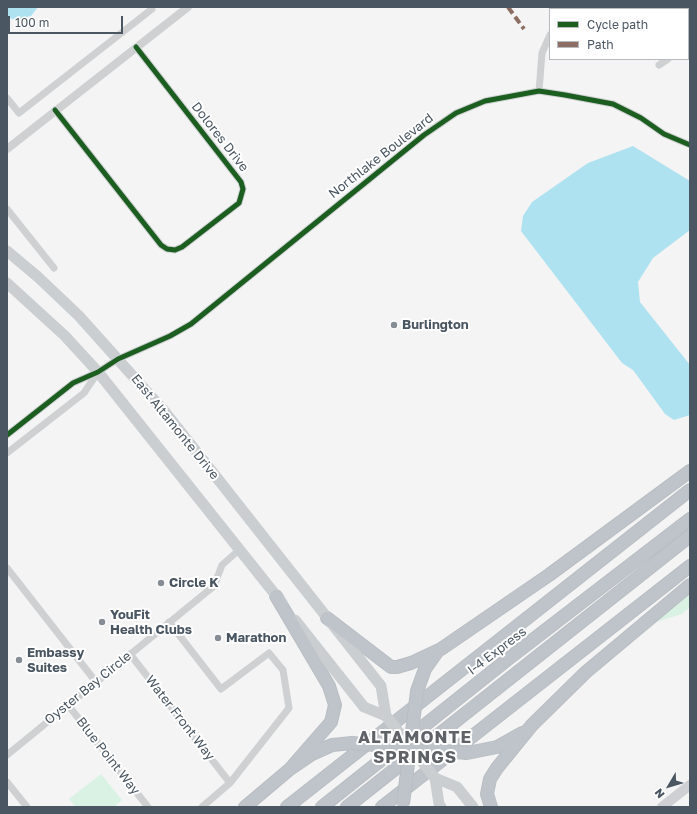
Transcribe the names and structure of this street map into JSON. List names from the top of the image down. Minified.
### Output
{"streets":{"highway":["I-4 Express"],"main road":["East Altamonte Drive"],"street":["Dolores Drive","Northlake Boulevard","Oyster Bay Circle","Water Front Way","Blue Point Way"]},"crossings":[["Northlake Boulevard","East Altamonte Drive"],["East Altamonte Drive","Oyster Bay Circle"],["Oyster Bay Circle","Water Front Way"],["Oyster Bay Circle","Blue Point Way"]],"districts":["ALTAMONTE SPRINGS"],"places":["Burlington","Circle K","YouFit Health Clubs","Marathon","Embassy Suites"],"legend":["Cycle path","Path"],"scale_bar":"100 m","north":"bottom left"}
